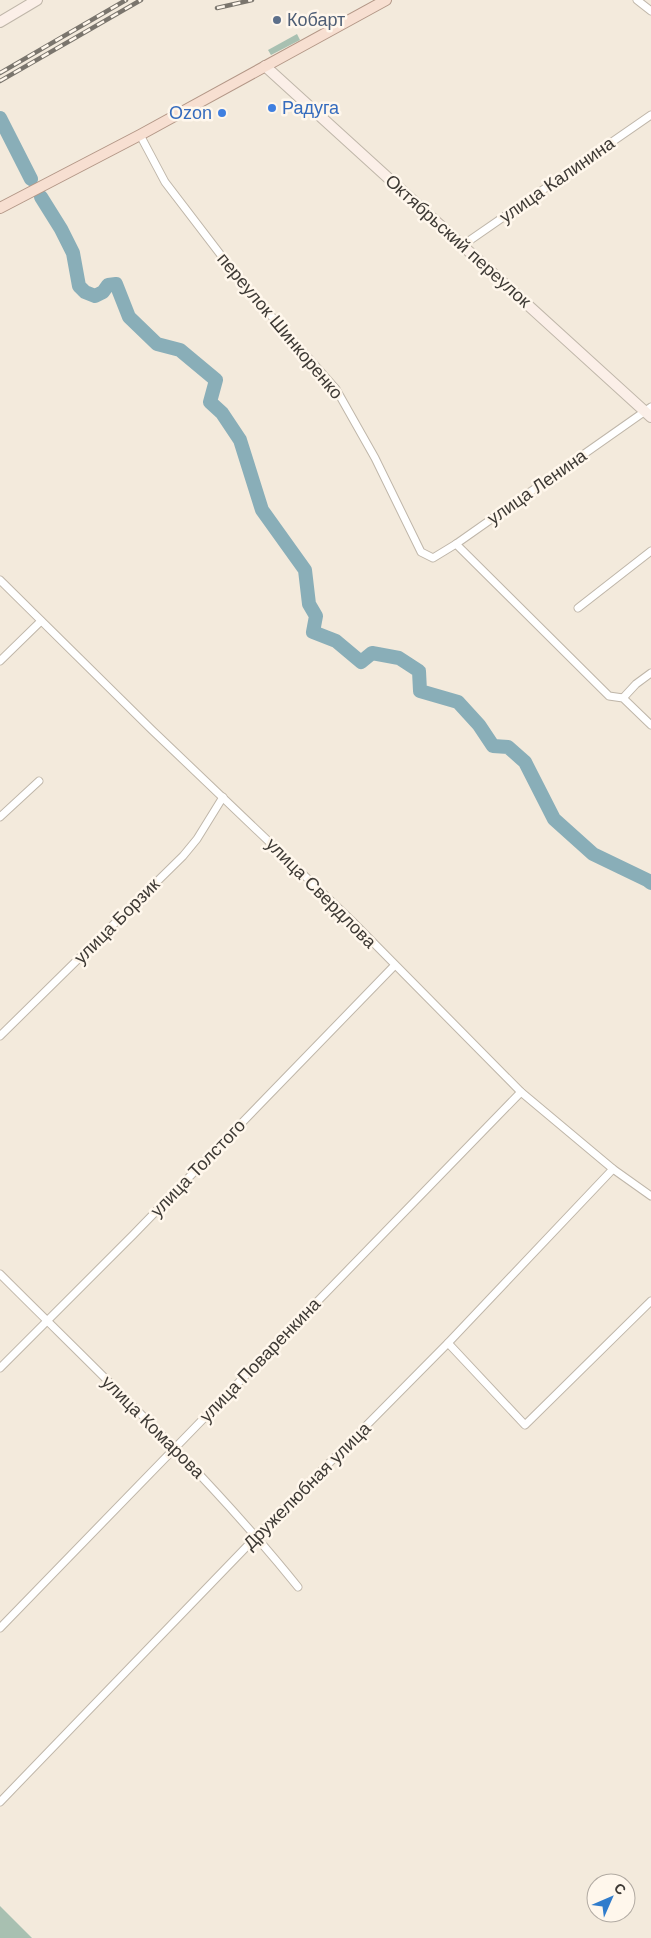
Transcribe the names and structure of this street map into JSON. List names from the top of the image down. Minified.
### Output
{"streets":{"street":["улица Калинина","Октябрьский переулок","переулок Шинкоренко","улица Ленина","улица Свердлова","улица Борзик","улица Толстого","улица Поваренкина","улица Комарова","Дружелюбная улица"]},"crossings":[["улица Калинина","Октябрьский переулок"],["Октябрьский переулок","улица Ленина"],["переулок Шинкоренко","улица Ленина"],["улица Свердлова","улица Борзик"],["улица Свердлова","улица Толстого"],["улица Свердлова","улица Поваренкина"],["улица Свердлова","Дружелюбная улица"],["улица Толстого","улица Комарова"],["улица Поваренкина","улица Комарова"],["улица Комарова","Дружелюбная улица"]],"places":["Кобарт","Радуга","Ozon"],"north":"top right"}
